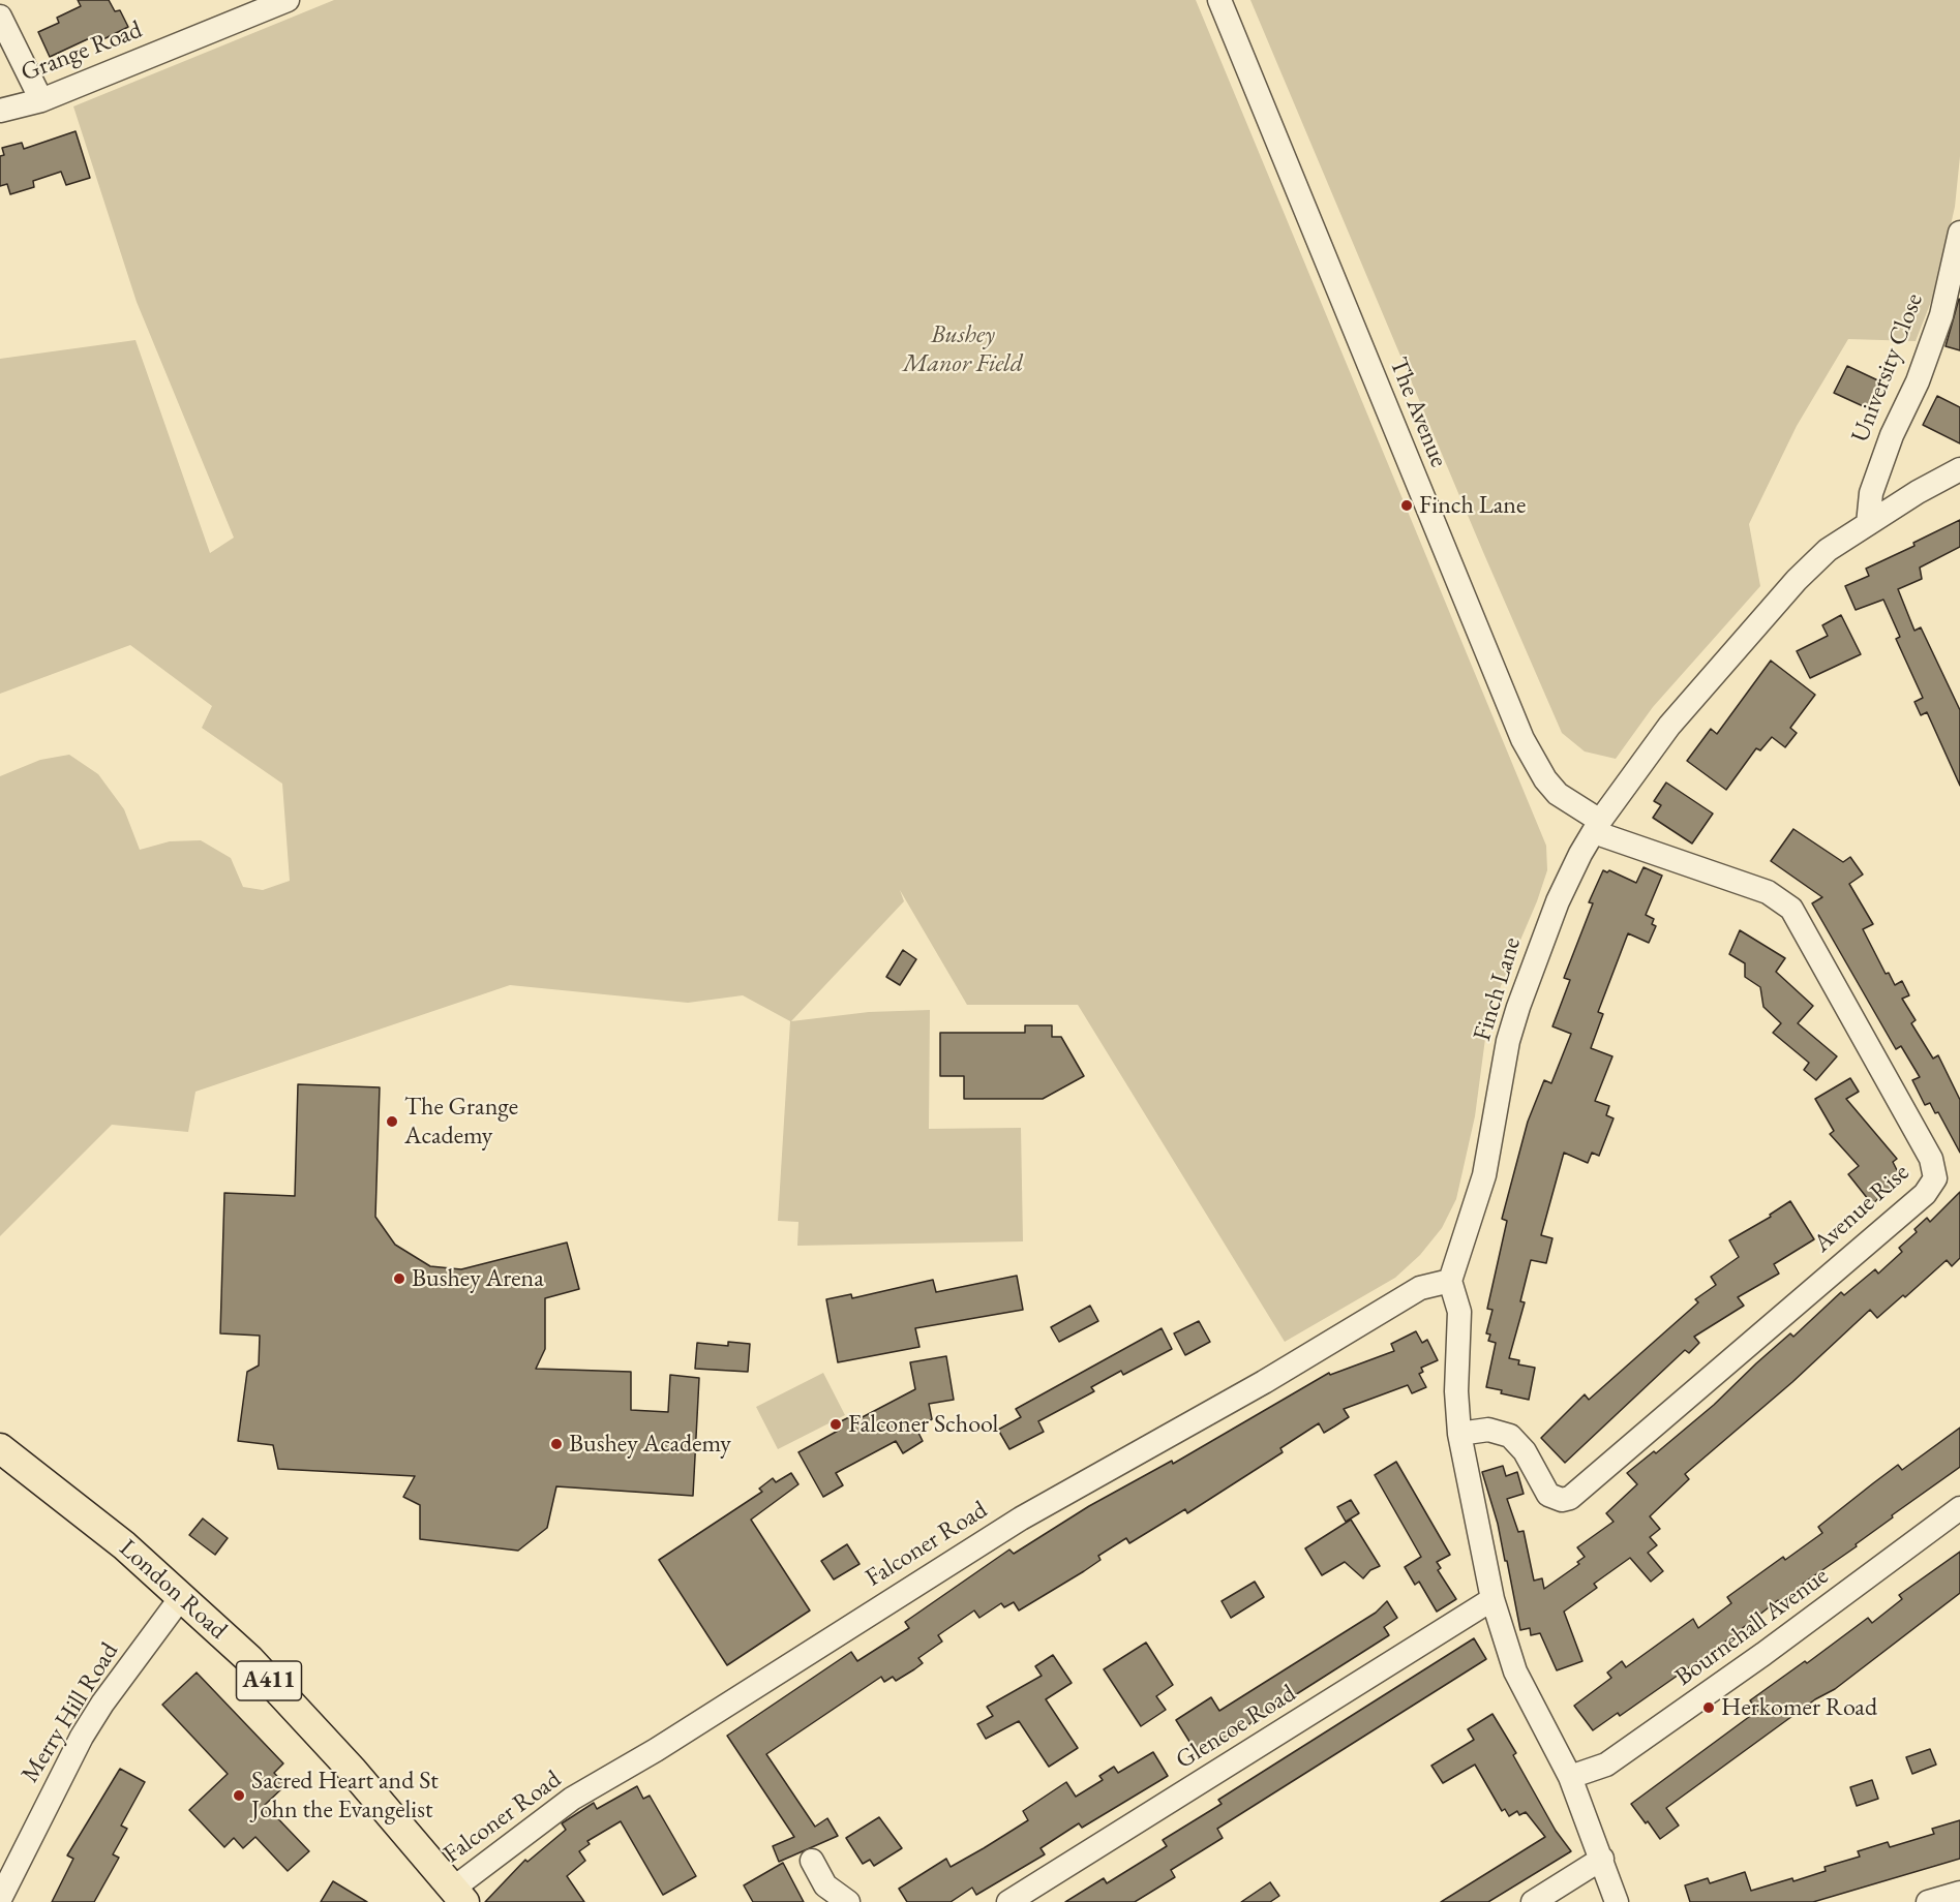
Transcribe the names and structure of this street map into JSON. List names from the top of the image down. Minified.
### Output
{"streets":{"main road":["London Road","A411"],"street":["Grange Road","University Close","The Avenue","Finch Lane","Avenue Rise","Falconer Road","Bournehall Avenue","Merry Hill Road","Glencoe Road"]},"crossings":[["University Close","Finch Lane"],["The Avenue","Finch Lane"],["The Avenue","Avenue Rise"],["Finch Lane","Avenue Rise"],["Finch Lane","Falconer Road"],["Falconer Road","London Road"],["London Road","Merry Hill Road"]],"parks":["Bushey Manor Field"],"places":["Finch Lane","The Grange Academy","Bushey Arena","Falconer School","Bushey Academy","Herkomer Road","Sacred Heart and St John the Evangelist"]}
